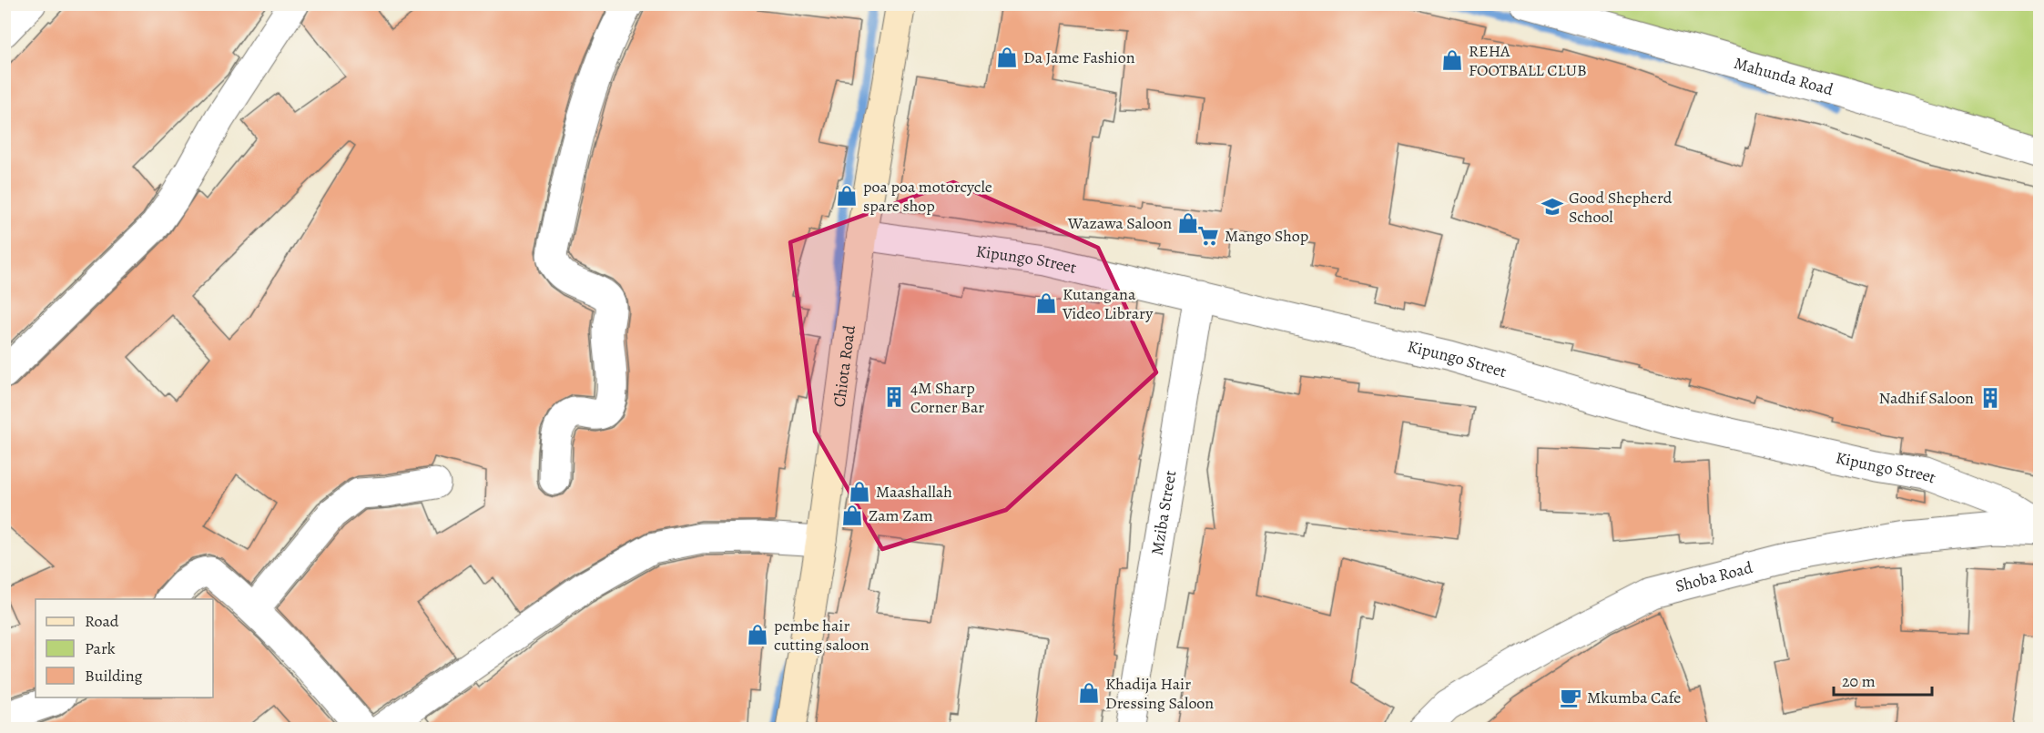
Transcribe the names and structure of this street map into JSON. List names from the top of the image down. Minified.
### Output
{"streets":{"street":["Mahunda Road","Kipungo Street","Chiota Road","Mziba Street","Shoba Road"]},"crossings":[["Kipungo Street","Chiota Road"],["Kipungo Street","Mziba Street"]],"places":{"shop":["Da Jame Fashion","REHA FOOTBALL CLUB","poa poa motorcycle spare shop","Wazawa Saloon","Kutangana Video Library","Maashallah","Zam Zam","pembe hair cutting saloon","Khadija Hair Dressing Saloon"],"school or university":["Good Shepherd School"],"supermarket":["Mango Shop"],"building":["4M Sharp Corner Bar","Nadhif Saloon"],"cafe":["Mkumba Cafe"]},"legend":["Road","Park","Building"],"scale_bar":"20 m"}
